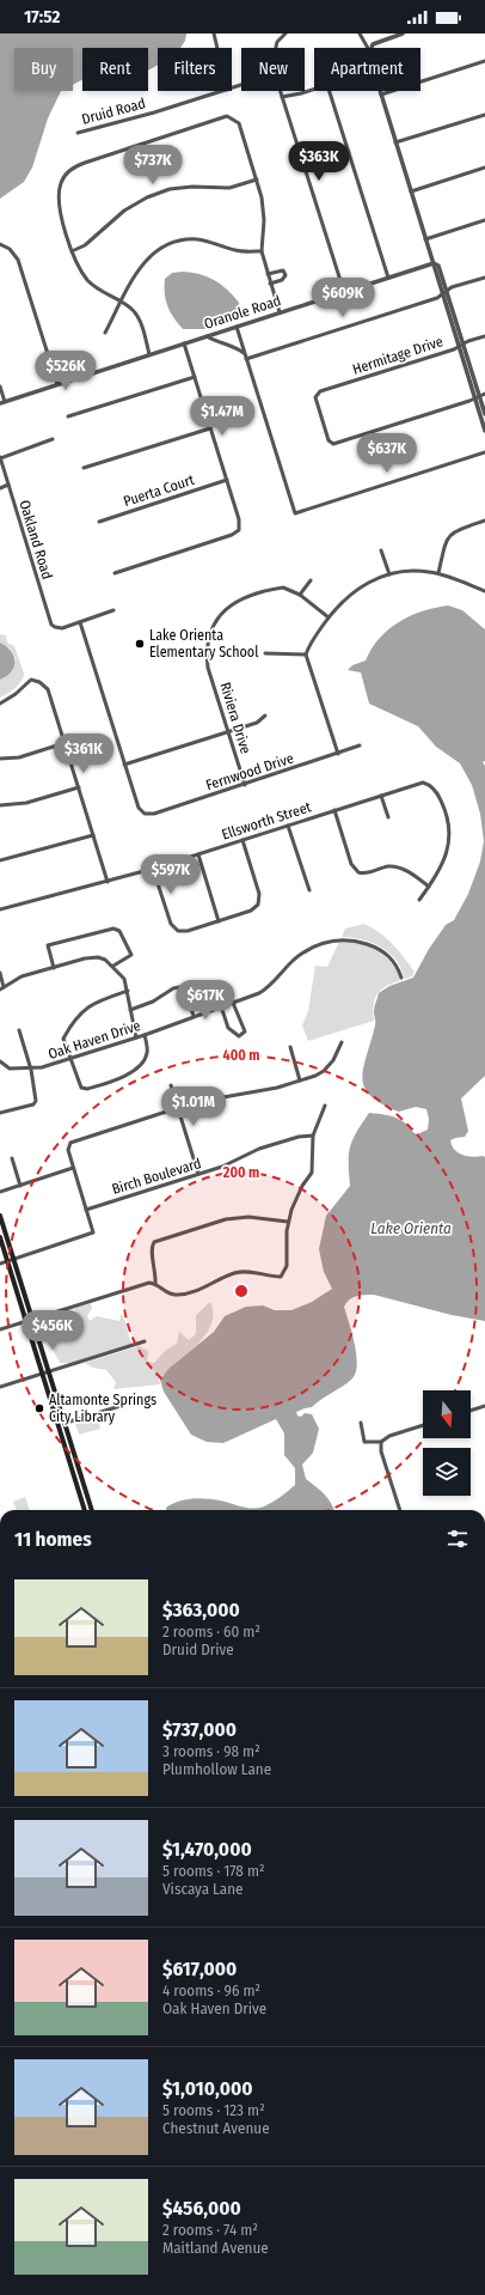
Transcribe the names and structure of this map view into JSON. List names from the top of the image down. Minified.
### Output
{"streets":{"street":["Druid Road","Oranole Road","Hermitage Drive","Puerta Court","Oakland Road","Riviera Drive","Fernwood Drive","Ellsworth Street","Oak Haven Drive","Birch Boulevard"]},"crossings":[["Riviera Drive","Fernwood Drive"]],"water":["Lake Orienta"],"places":["Lake Orienta Elementary School","Altamonte Springs City Library"],"north":"bottom","page":{"status":"17:52","chip":["Buy","Rent","Filters","New","Apartment"],"price":["$363K","$737K","$609K","$526K","$1.47M","$637K","$361K","$597K","$617K","$1.01M","$456K"],"heading":"11 homes","list":[{"name":"$363,000","note":"2 rooms · 60 m² · Druid Drive"},{"name":"$737,000","note":"3 rooms · 98 m² · Plumhollow Lane"},{"name":"$1,470,000","note":"5 rooms · 178 m² · Viscaya Lane"},{"name":"$617,000","note":"4 rooms · 96 m² · Oak Haven Drive"},{"name":"$1,010,000","note":"5 rooms · 123 m² · Chestnut Avenue"},{"name":"$456,000","note":"2 rooms · 74 m² · Maitland Avenue"}]},"rings":["400 m","200 m"]}
